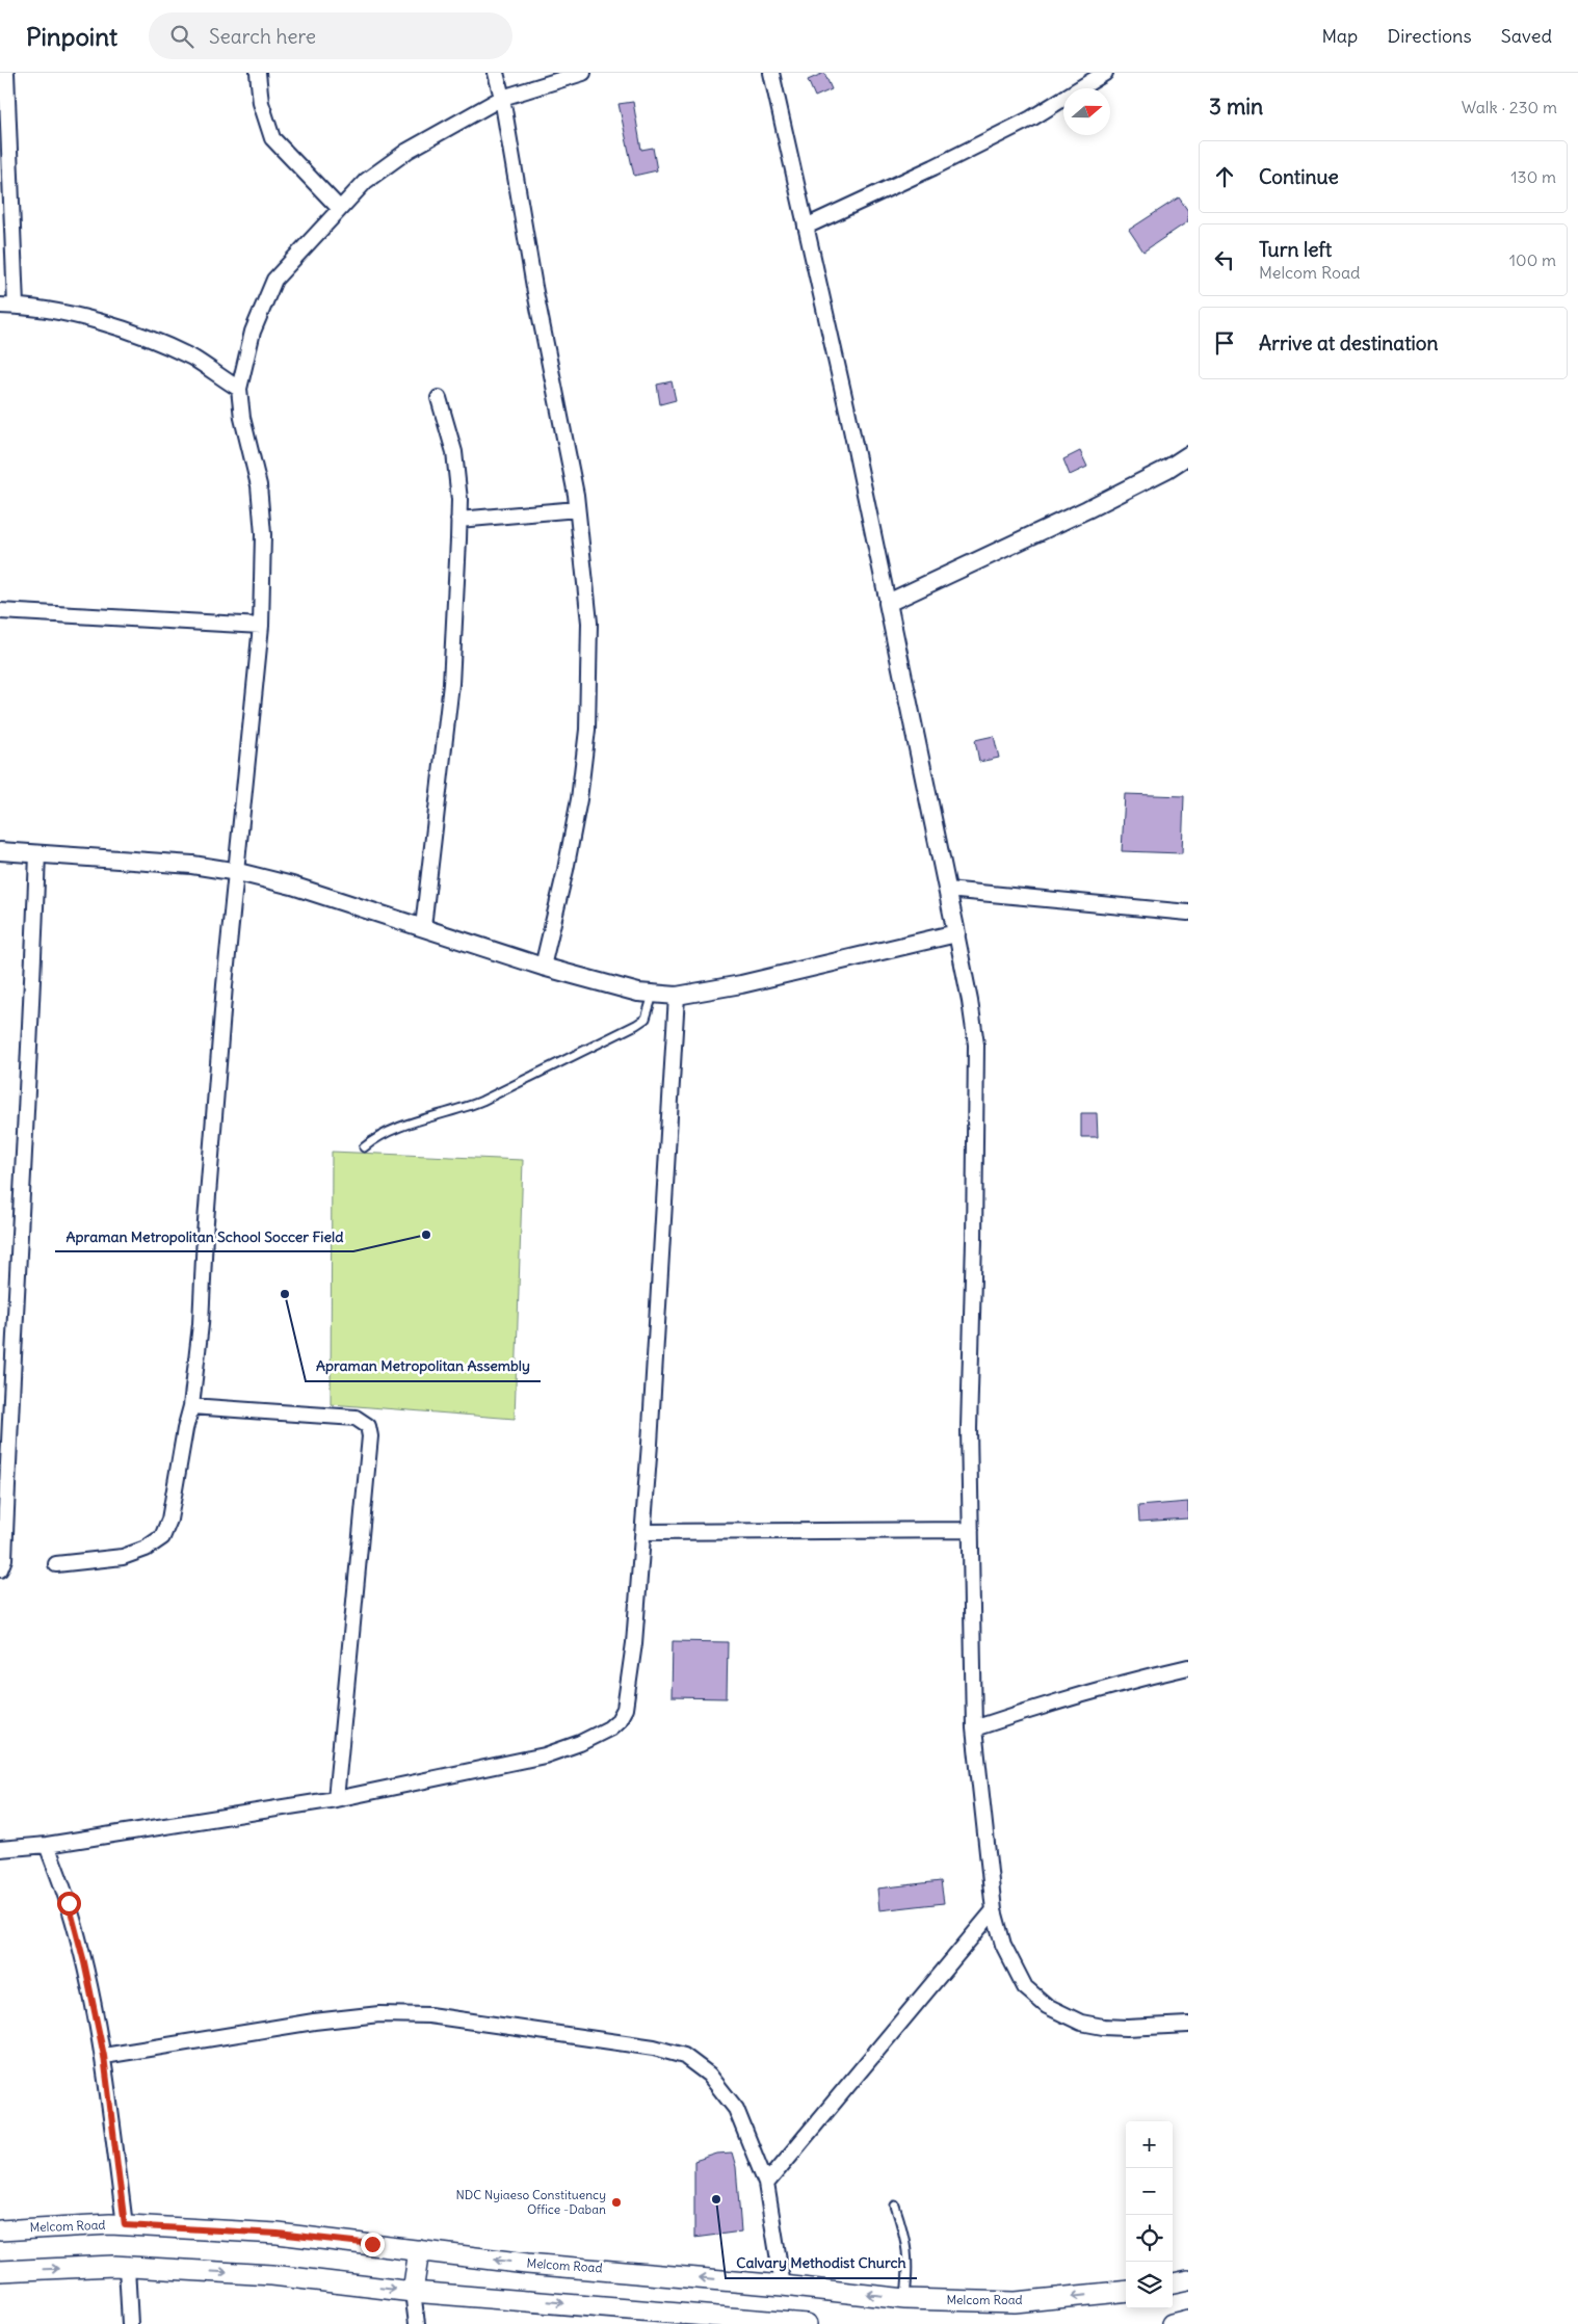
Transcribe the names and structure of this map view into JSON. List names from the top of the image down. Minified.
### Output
{"streets":{"main road":["Melcom Road"]},"places":["Apraman Metropolitan School Soccer Field","Apraman Metropolitan Assembly","Calvary Methodist Church","NDC Nyiaeso Constituency Office -Daban"],"north":"right","page":{"header":"Pinpoint","search":"Search here","nav":["Map","Directions","Saved"],"heading":["3 min","Walk · 230 m"],"list":[["Continue","130 m"],["Turn left","Melcom Road","100 m"],"Arrive at destination"],"map_buttons":["+","−"]}}
